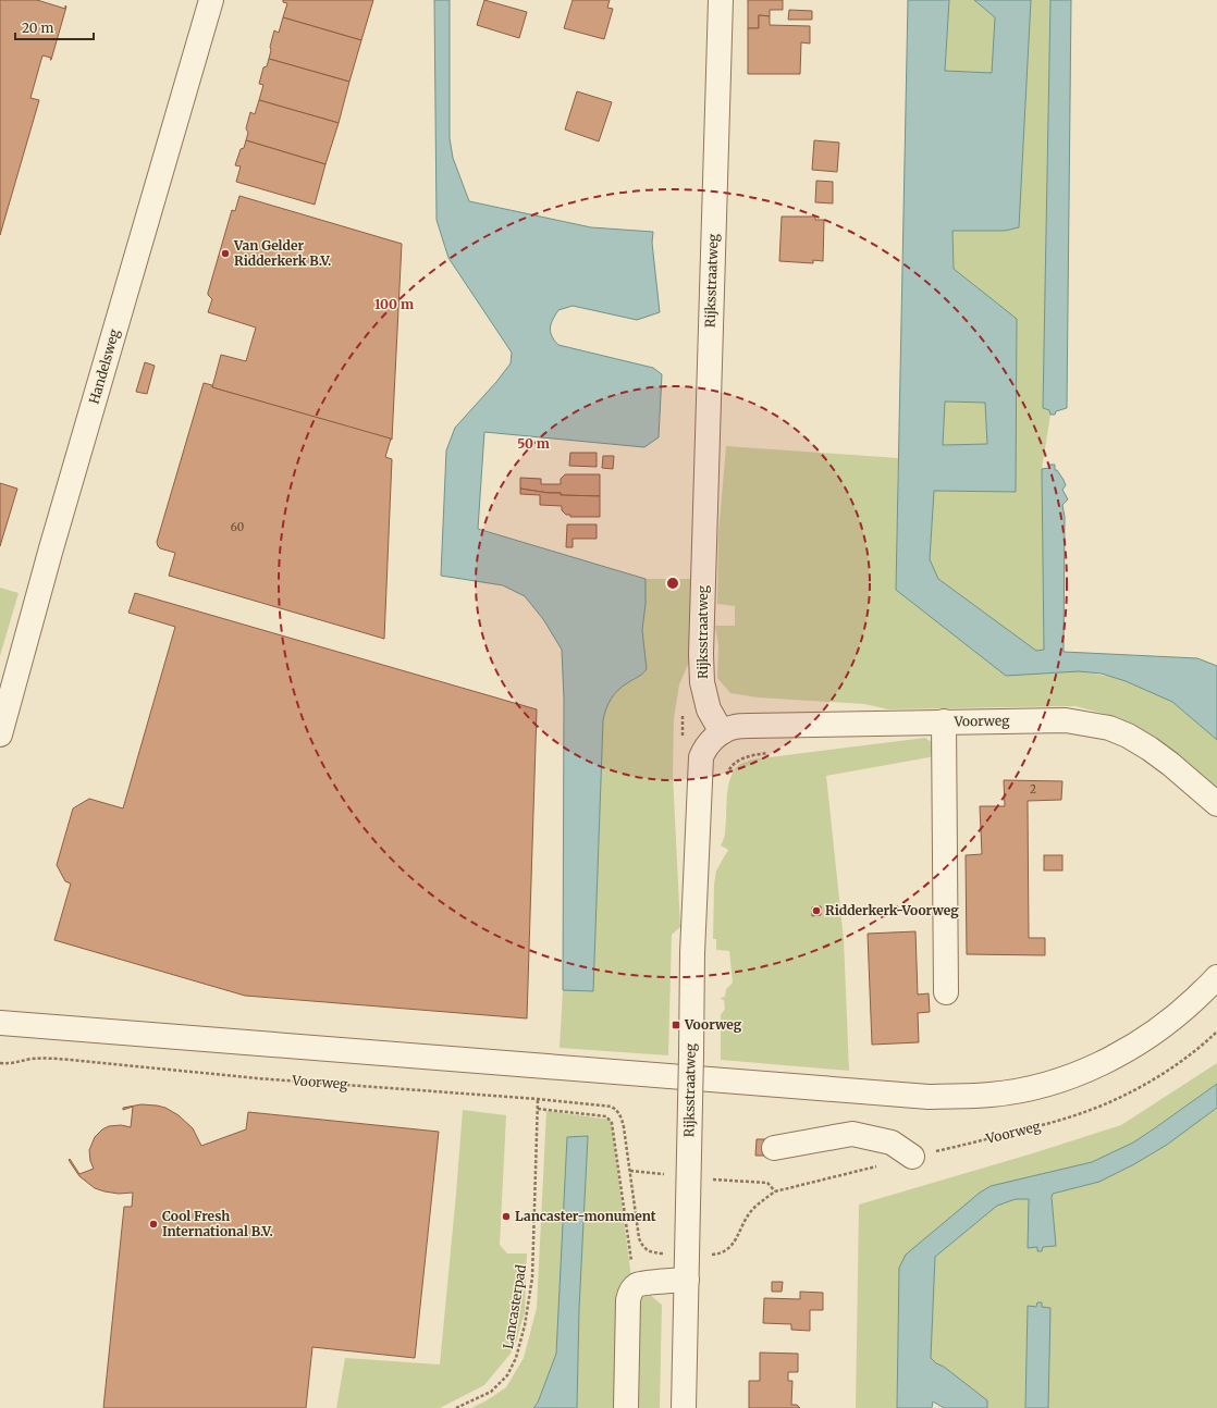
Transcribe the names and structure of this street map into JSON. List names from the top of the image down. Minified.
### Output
{"streets":{"street":["Rijksstraatweg","Handelsweg","Voorweg"],"path":["Lancasterpad"]},"crossings":[["Rijksstraatweg","Voorweg"],["Voorweg","Lancasterpad"]],"places":{"other":["Van Gelder Ridderkerk B.V.","Ridderkerk-Voorweg","Lancaster-monument","Cool Fresh International B.V."],"transit":["Voorweg"]},"house_numbers":["60","2"],"scale_bar":"20 m","rings":["100 m","50 m"]}
